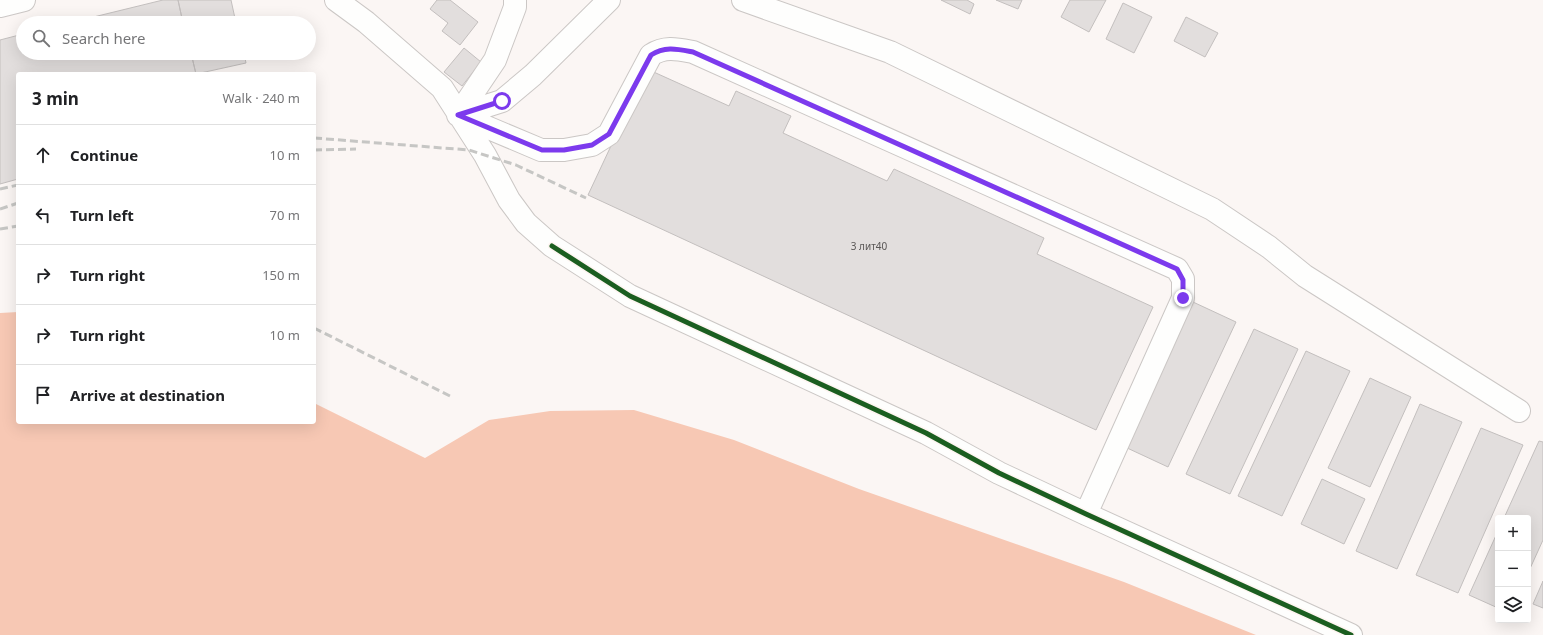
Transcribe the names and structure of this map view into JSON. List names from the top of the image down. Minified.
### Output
{"house_numbers":["3 лит40"],"page":{"search":"Search here","heading":["3 min","Walk · 240 m"],"list":[["Continue","10 m"],["Turn left","70 m"],["Turn right","150 m"],["Turn right","10 m"],"Arrive at destination"],"map_buttons":["+","−"]}}
